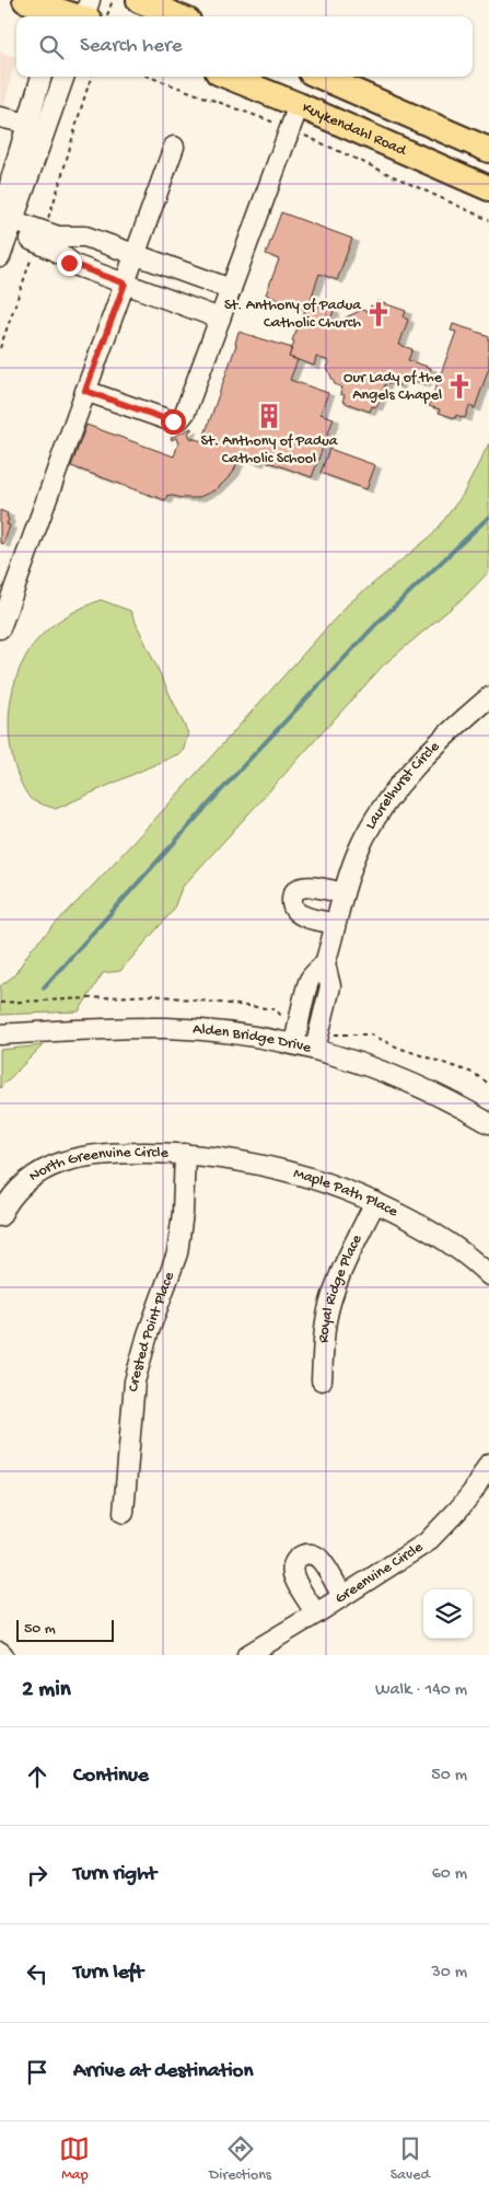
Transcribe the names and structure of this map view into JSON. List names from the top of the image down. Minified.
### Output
{"streets":{"main road":["Kuykendahl Road"],"street":["Laurelhurst Circle","Alden Bridge Drive","North Greenvine Circle","Maple Path Place","Royal Ridge Place","Crested Point Place","Greenvine Circle"]},"crossings":[["Laurelhurst Circle","Alden Bridge Drive"],["North Greenvine Circle","Maple Path Place"],["North Greenvine Circle","Crested Point Place"],["Maple Path Place","Royal Ridge Place"],["Maple Path Place","Crested Point Place"]],"places":{"church":["St. Anthony of Padua Catholic Church","Our Lady of the Angels Chapel"],"building":["St. Anthony of Padua Catholic School"]},"scale_bar":"50 m","page":{"search":"Search here","scale":"50 m","heading":["2 min","Walk · 140 m"],"list":[["Continue","50 m"],["Turn right","60 m"],["Turn left","30 m"],"Arrive at destination"],"nav":["Map","Directions","Saved"]}}
